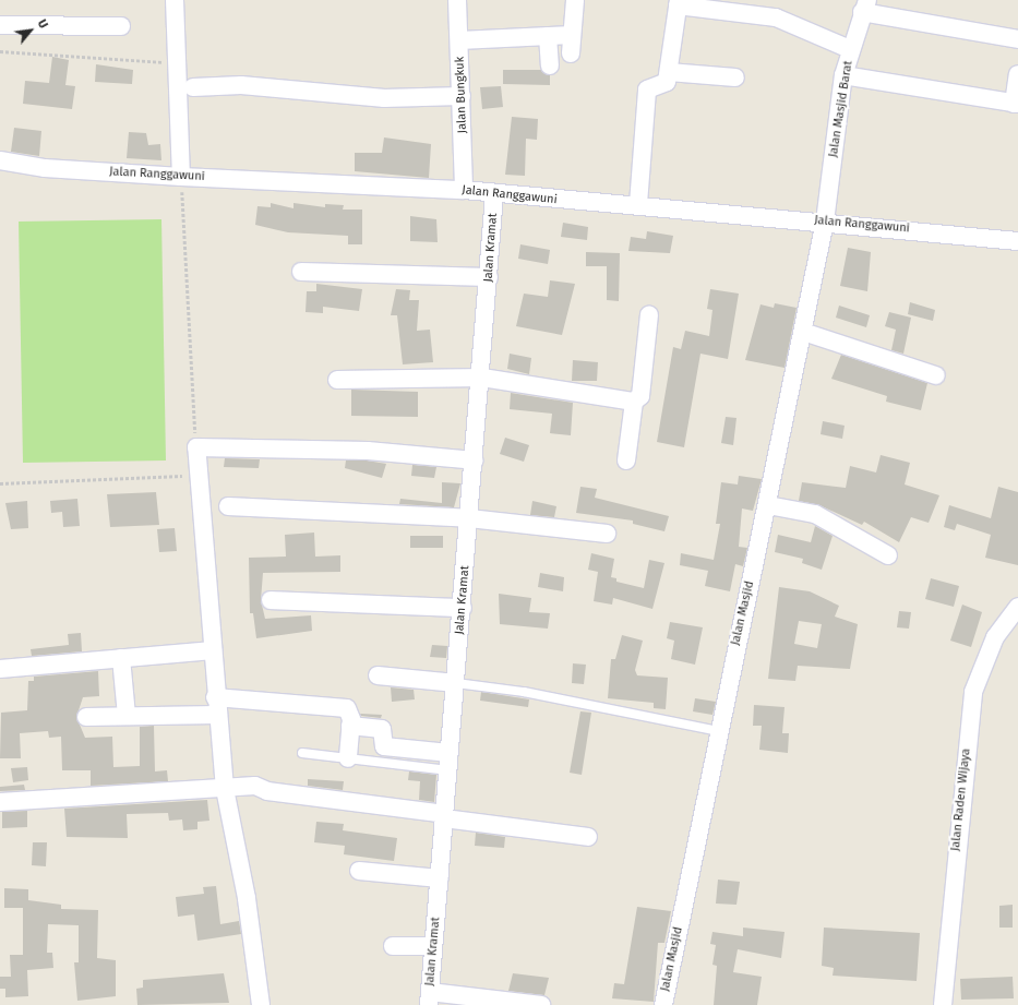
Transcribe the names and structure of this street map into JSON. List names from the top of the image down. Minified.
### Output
{"streets":{"street":["Jalan Bungkuk","Jalan Masjid Barat","Jalan Ranggawuni","Jalan Kramat","Jalan Masjid","Jalan Raden Wijaya"]},"crossings":[["Jalan Bungkuk","Jalan Ranggawuni"],["Jalan Masjid Barat","Jalan Ranggawuni"],["Jalan Masjid Barat","Jalan Masjid"],["Jalan Ranggawuni","Jalan Kramat"],["Jalan Ranggawuni","Jalan Masjid"]],"north":"top right"}
